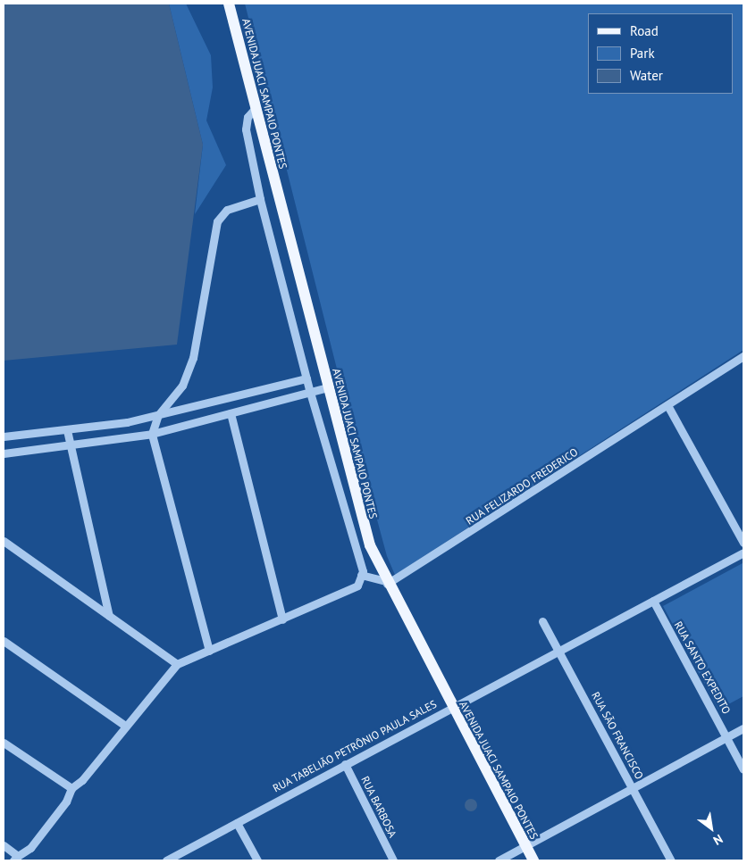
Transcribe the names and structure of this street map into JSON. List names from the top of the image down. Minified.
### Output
{"streets":{"main road":["AVENIDA JUACI SAMPAIO PONTES"],"street":["RUA FELIZARDO FREDERICO","RUA SANTO EXPEDITO","RUA SÃO FRANCISCO","RUA TABELIÃO PETRÔNIO PAULA SALES","RUA BARBOSA"]},"crossings":[["AVENIDA JUACI SAMPAIO PONTES","RUA FELIZARDO FREDERICO"],["AVENIDA JUACI SAMPAIO PONTES","RUA TABELIÃO PETRÔNIO PAULA SALES"],["RUA SANTO EXPEDITO","RUA TABELIÃO PETRÔNIO PAULA SALES"],["RUA SÃO FRANCISCO","RUA TABELIÃO PETRÔNIO PAULA SALES"],["RUA TABELIÃO PETRÔNIO PAULA SALES","RUA BARBOSA"]],"legend":["Road","Park","Water"],"north":"bottom right"}
